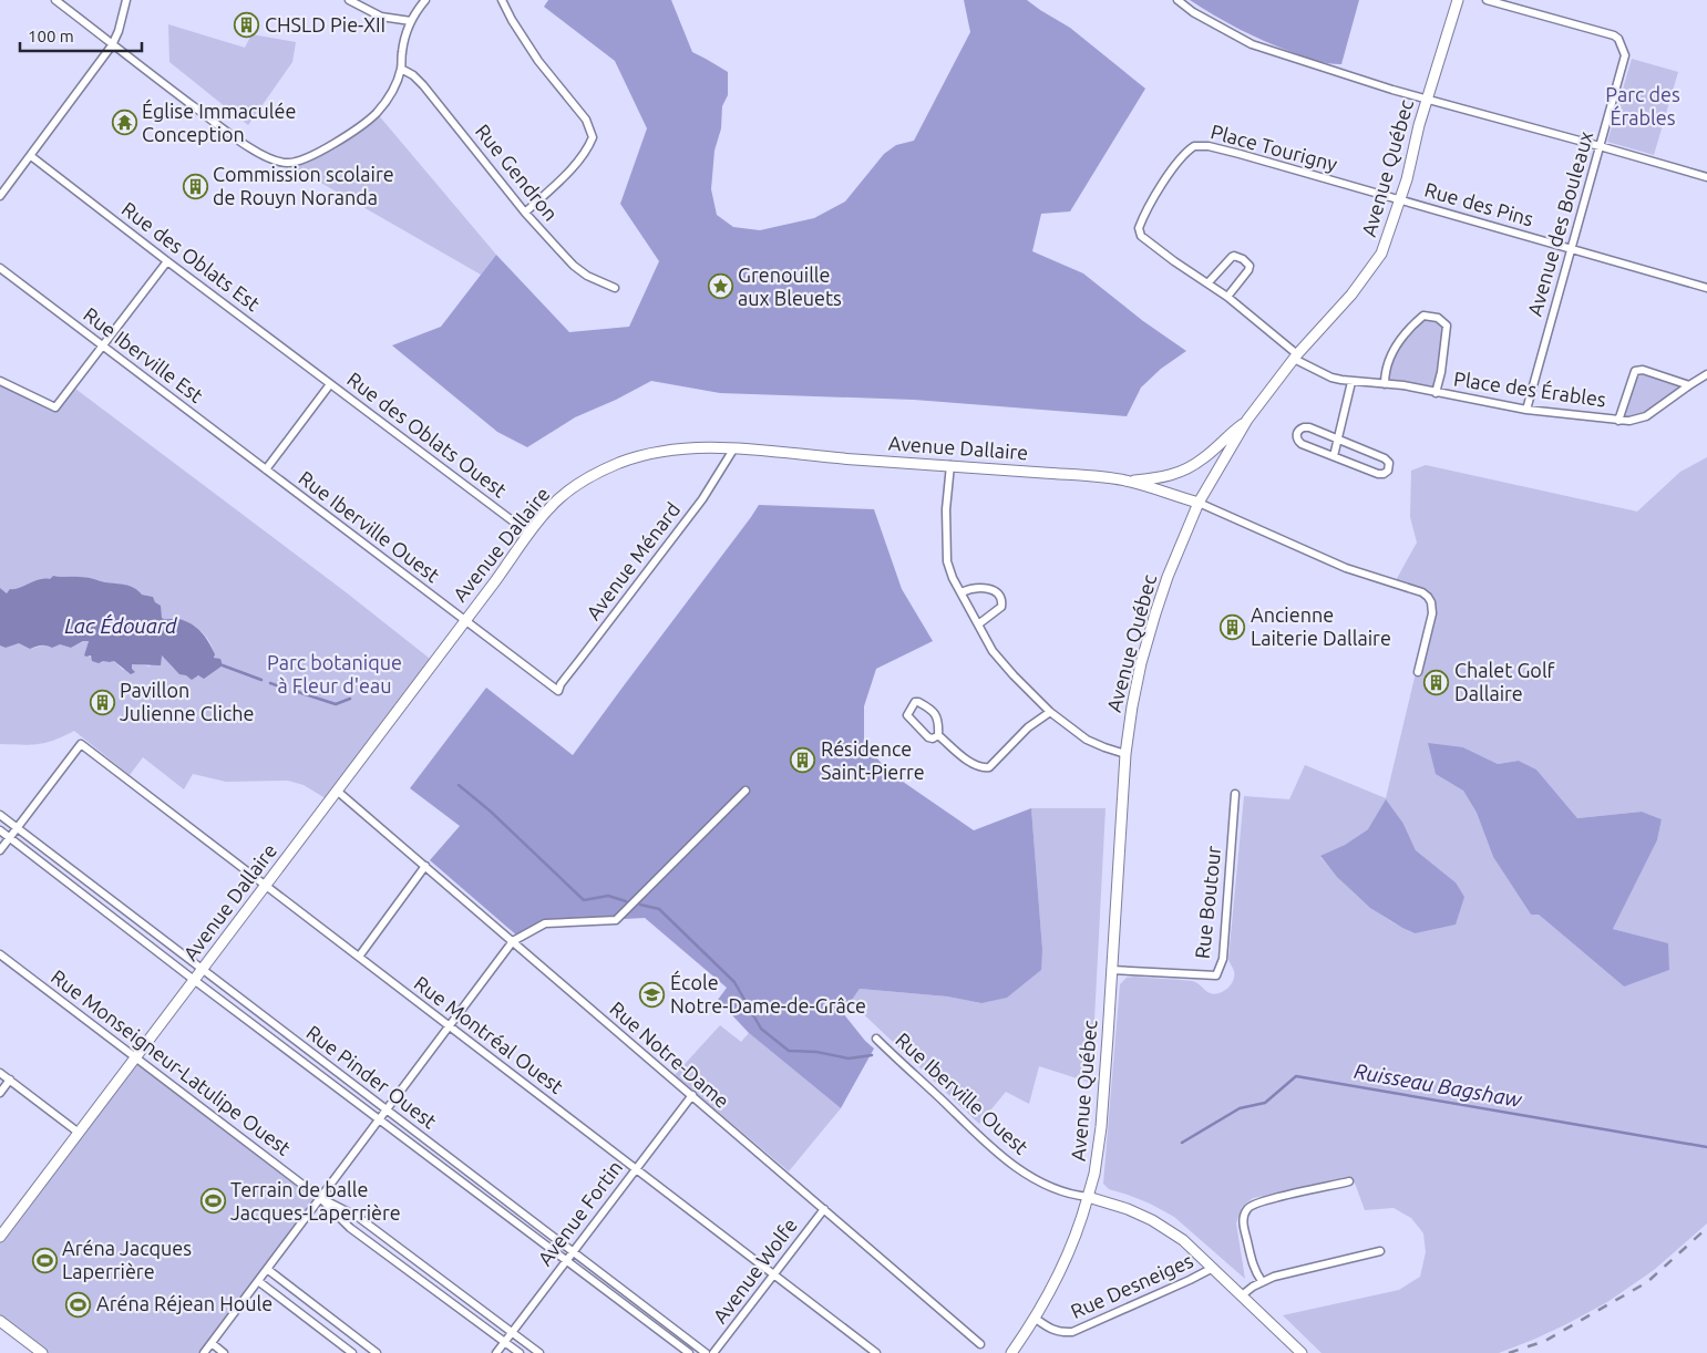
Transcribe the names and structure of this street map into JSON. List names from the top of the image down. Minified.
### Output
{"streets":{"street":["Place Tourigny","Avenue Québec","Rue Gendron","Rue des Pins","Avenue des Bouleaux","Rue des Oblats Est","Rue Iberville Est","Place des Érables","Rue des Oblats Ouest","Avenue Dallaire","Rue Iberville Ouest","Avenue Ménard","Rue Boutour","Rue Montréal Ouest","Rue Notre-Dame","Rue Monseigneur-Latulipe Ouest","Rue Pinder Ouest","Avenue Fortin","Avenue Wolfe","Rue Desneiges"]},"crossings":[["Place Tourigny","Avenue Québec"],["Place Tourigny","Rue des Pins"],["Place Tourigny","Place des Érables"],["Avenue Québec","Rue des Pins"],["Avenue Québec","Place des Érables"],["Avenue Québec","Avenue Dallaire"],["Avenue Québec","Rue Iberville Ouest"],["Avenue Québec","Rue Boutour"],["Avenue Québec","Rue Desneiges"],["Rue des Pins","Avenue des Bouleaux"],["Avenue des Bouleaux","Place des Érables"],["Rue des Oblats Est","Rue des Oblats Ouest"],["Rue Iberville Est","Rue Iberville Ouest"],["Rue des Oblats Ouest","Avenue Dallaire"],["Avenue Dallaire","Rue Iberville Ouest"],["Avenue Dallaire","Avenue Ménard"],["Avenue Dallaire","Rue Montréal Ouest"],["Avenue Dallaire","Rue Notre-Dame"],["Avenue Dallaire","Rue Monseigneur-Latulipe Ouest"],["Avenue Dallaire","Rue Pinder Ouest"],["Rue Iberville Ouest","Avenue Ménard"],["Rue Montréal Ouest","Rue Pinder Ouest"],["Rue Montréal Ouest","Avenue Fortin"],["Rue Montréal Ouest","Avenue Wolfe"],["Rue Notre-Dame","Avenue Fortin"],["Rue Notre-Dame","Avenue Wolfe"],["Rue Monseigneur-Latulipe Ouest","Avenue Fortin"],["Rue Pinder Ouest","Avenue Fortin"]],"water":["Lac Édouard","Ruisseau Bagshaw"],"parks":["Parc des Érables","Parc botanique à Fleur d'eau"],"places":{"building":["CHSLD Pie-XII","Commission scolaire de Rouyn Noranda","Ancienne Laiterie Dallaire","Chalet Golf Dallaire","Pavillon Julienne Cliche","Résidence Saint-Pierre"],"temple":["Église Immaculée Conception"],"place":["Grenouille aux Bleuets"],"school or university":["École Notre-Dame-de-Grâce"],"sports":["Terrain de balle Jacques-Laperrière","Aréna Jacques Laperrière","Aréna Réjean Houle"]},"scale_bar":"100 m"}
